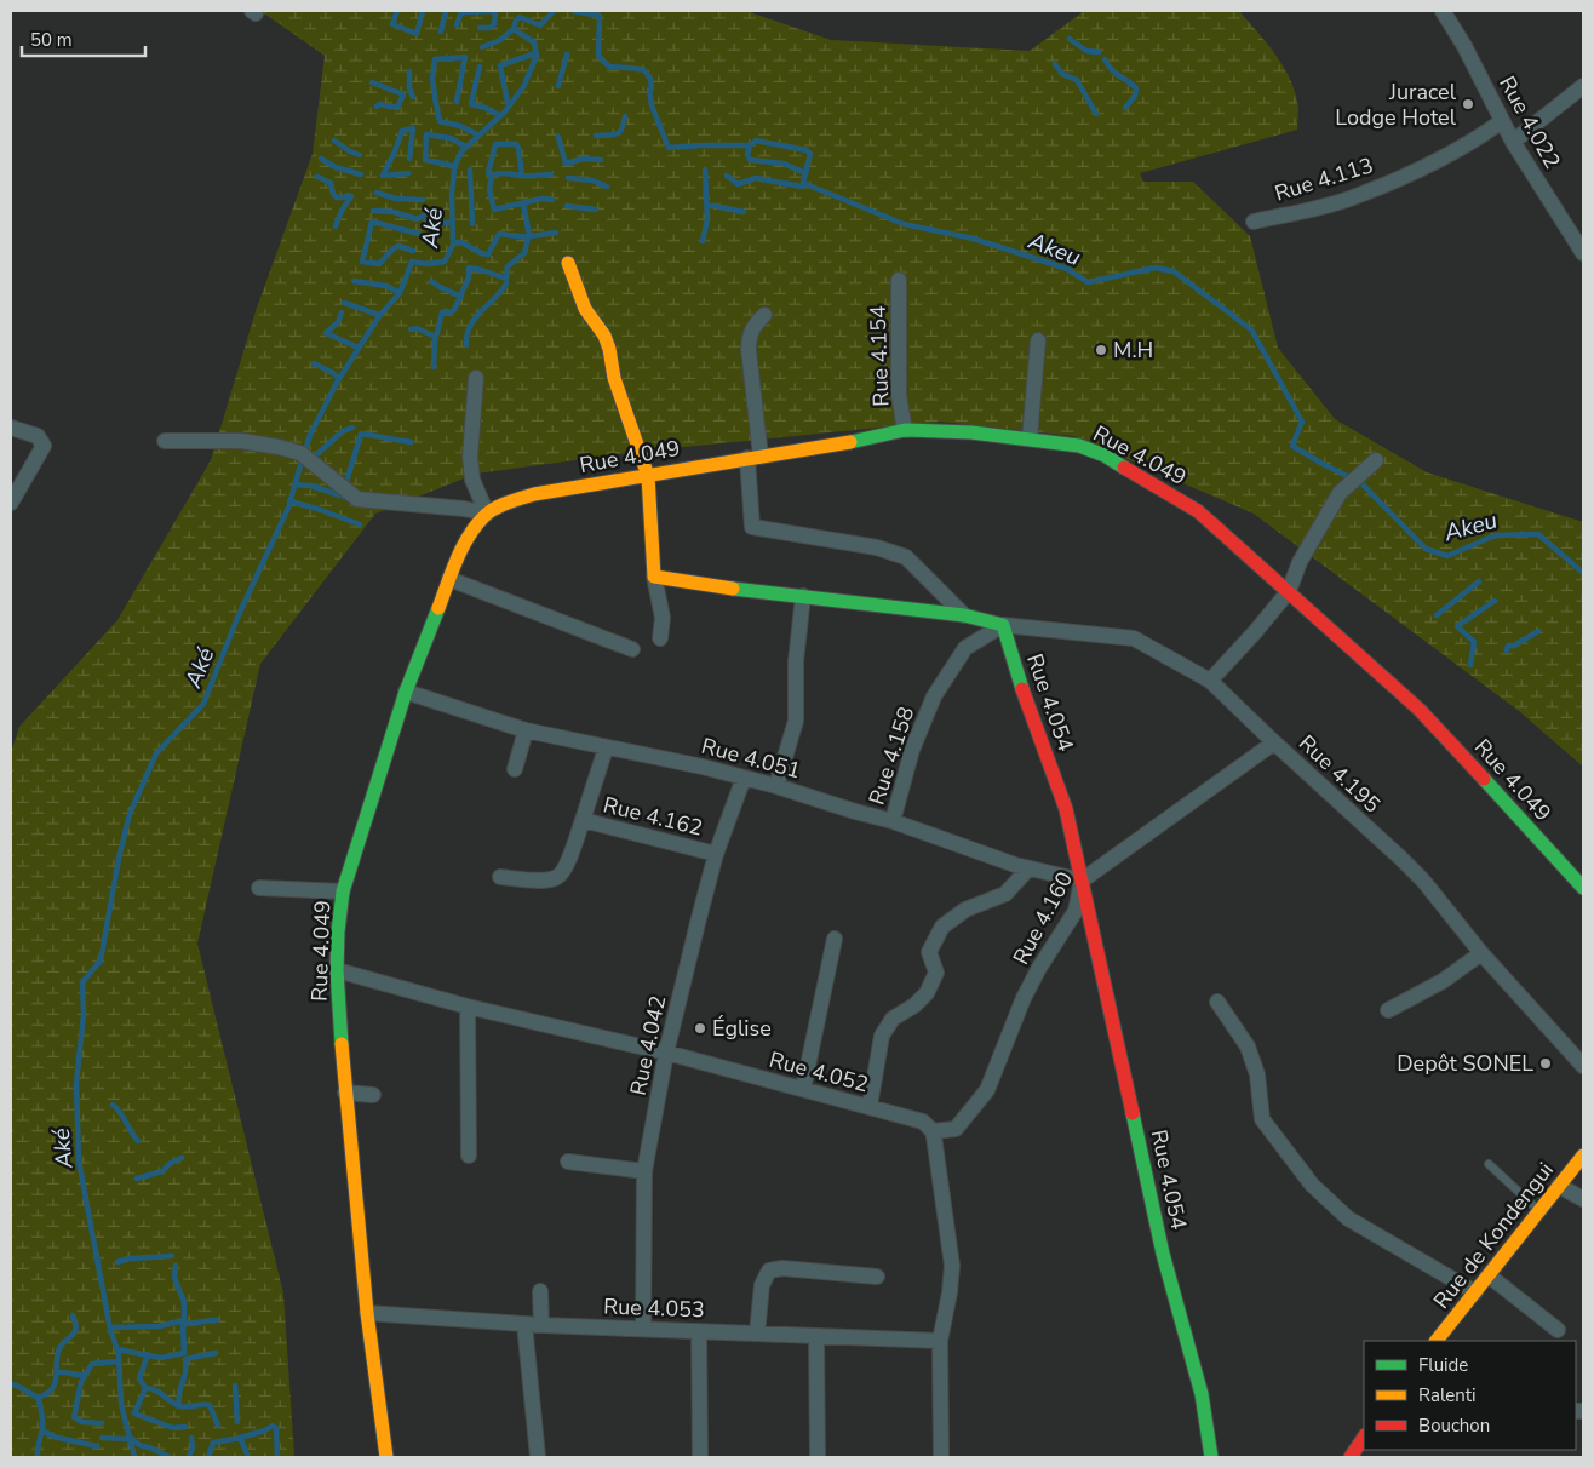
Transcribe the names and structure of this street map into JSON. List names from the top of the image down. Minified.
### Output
{"streets":{"street":["Rue 4.022","Rue 4.113","Rue 4.154","Rue 4.049","Rue 4.054","Rue 4.158","Rue 4.051","Rue 4.195","Rue 4.162","Rue 4.160","Rue 4.042","Rue 4.052","Rue de Kondengui","Rue 4.053"]},"crossings":[["Rue 4.022","Rue 4.113"],["Rue 4.154","Rue 4.049"],["Rue 4.049","Rue 4.051"],["Rue 4.049","Rue 4.052"],["Rue 4.049","Rue 4.053"],["Rue 4.054","Rue 4.158"],["Rue 4.054","Rue 4.051"],["Rue 4.054","Rue 4.195"],["Rue 4.054","Rue 4.160"],["Rue 4.158","Rue 4.051"],["Rue 4.158","Rue 4.195"],["Rue 4.051","Rue 4.162"],["Rue 4.051","Rue 4.160"],["Rue 4.051","Rue 4.042"],["Rue 4.195","Rue 4.160"],["Rue 4.162","Rue 4.042"],["Rue 4.160","Rue 4.052"],["Rue 4.042","Rue 4.052"],["Rue 4.042","Rue 4.053"]],"water":["Aké","Akeu"],"places":["Juracel Lodge Hotel","M.H","Église","Depôt SONEL"],"legend":["Fluide","Ralenti","Bouchon"],"scale_bar":"50 m"}
